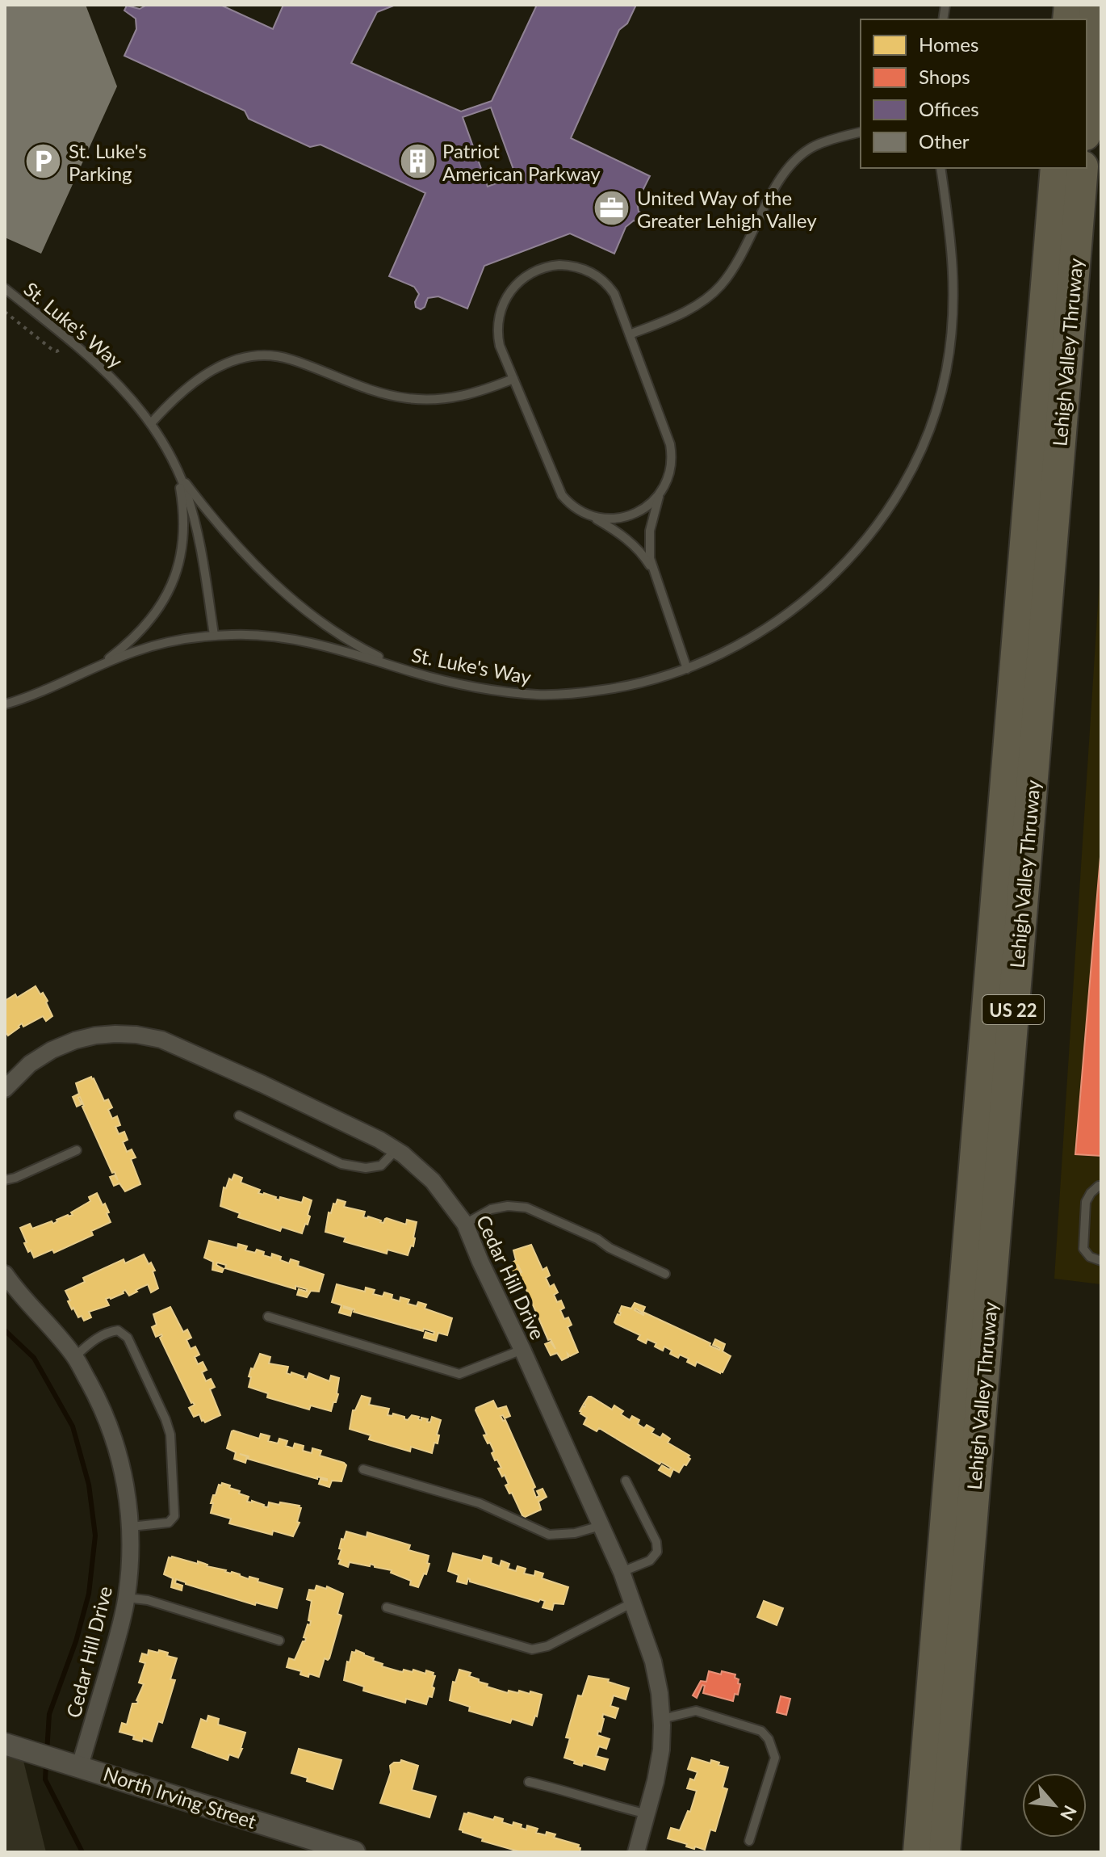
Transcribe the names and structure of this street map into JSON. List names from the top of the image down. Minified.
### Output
{"streets":{"highway":["Lehigh Valley Thruway","US 22"],"street":["Cedar Hill Drive","North Irving Street"],"lane":["St. Luke's Way"]},"crossings":[["Cedar Hill Drive","North Irving Street"]],"places":{"parking":["St. Luke's Parking"],"building":["Patriot American Parkway"],"office":["United Way of the Greater Lehigh Valley"]},"legend":["Homes","Shops","Offices","Other"],"north":"bottom right"}
